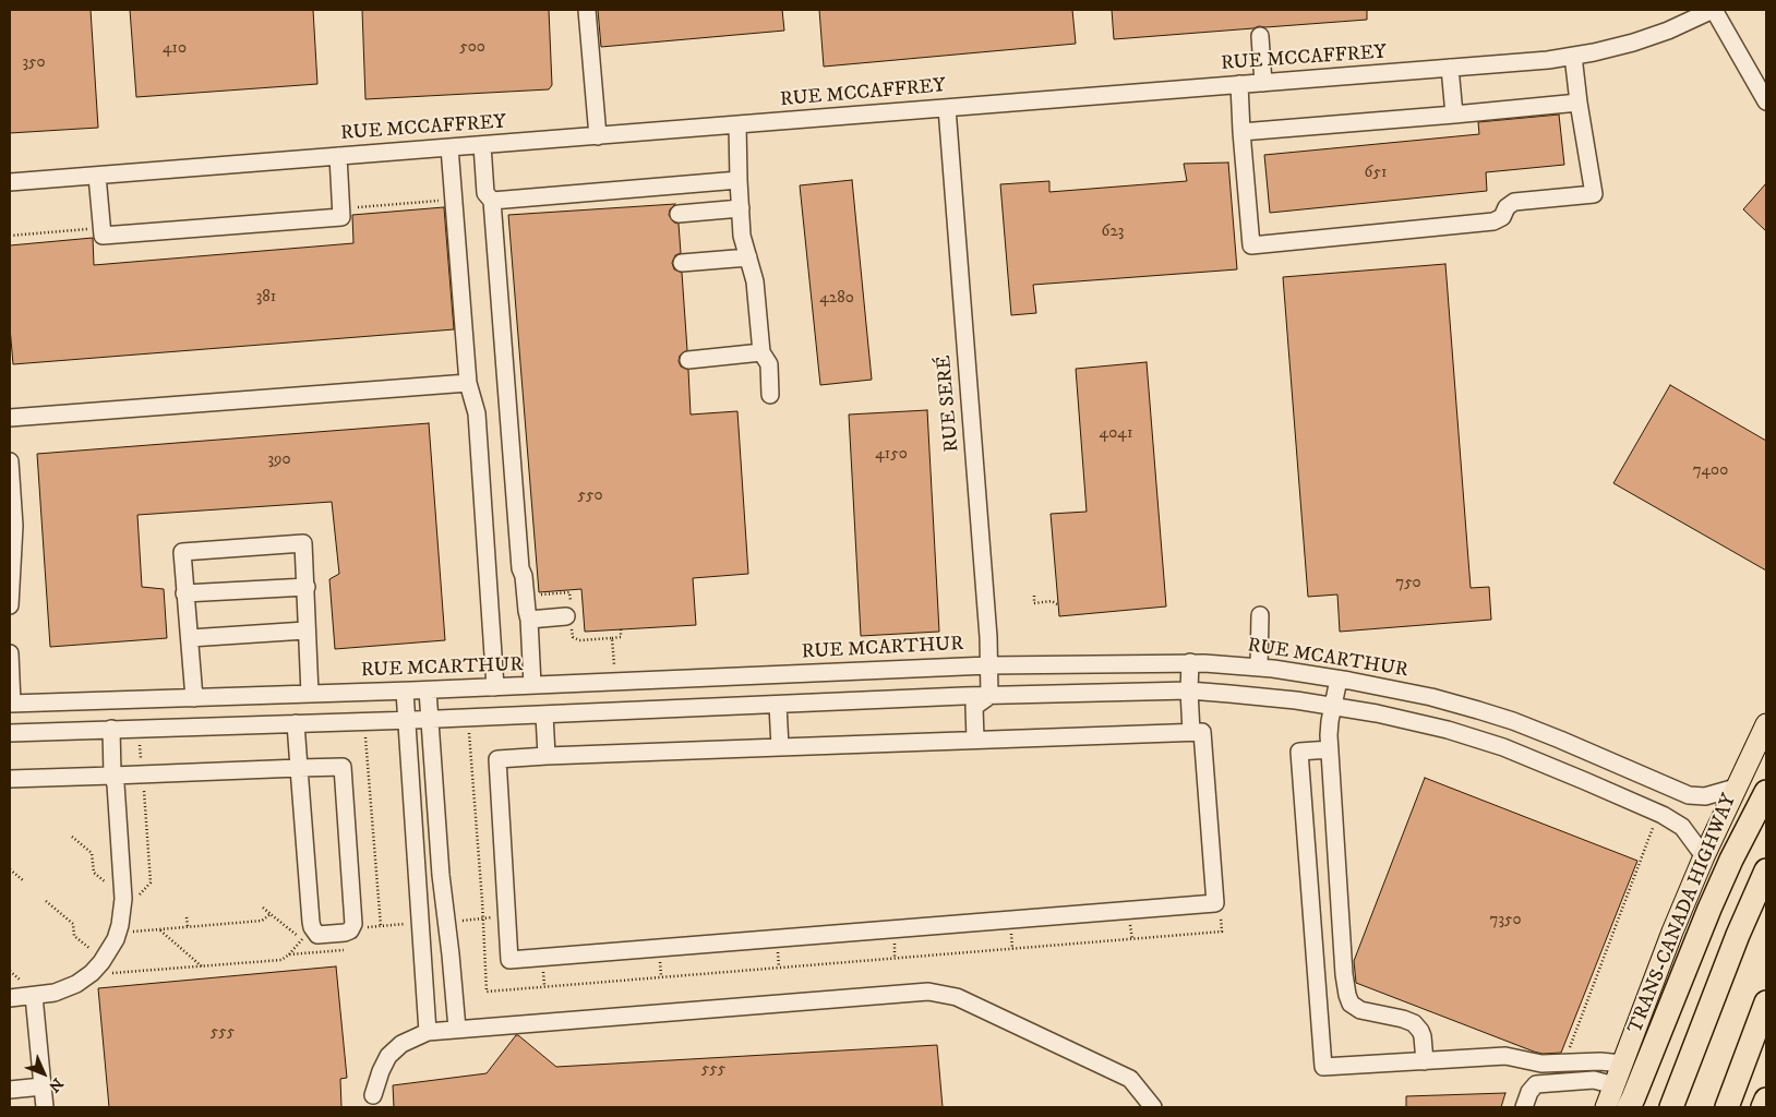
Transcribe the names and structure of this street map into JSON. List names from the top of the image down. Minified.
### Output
{"streets":{"main road":["TRANS-CANADA HIGHWAY"],"street":["RUE MCCAFFREY","RUE SERÉ","RUE MCARTHUR"]},"crossings":[["RUE MCCAFFREY","RUE SERÉ"],["RUE SERÉ","RUE MCARTHUR"],["RUE MCARTHUR","TRANS-CANADA HIGHWAY"]],"house_numbers":["500","410","350","651","623","381","4280","4041","4150","390","7400","550","750","7350","555","555"],"north":"bottom right"}
